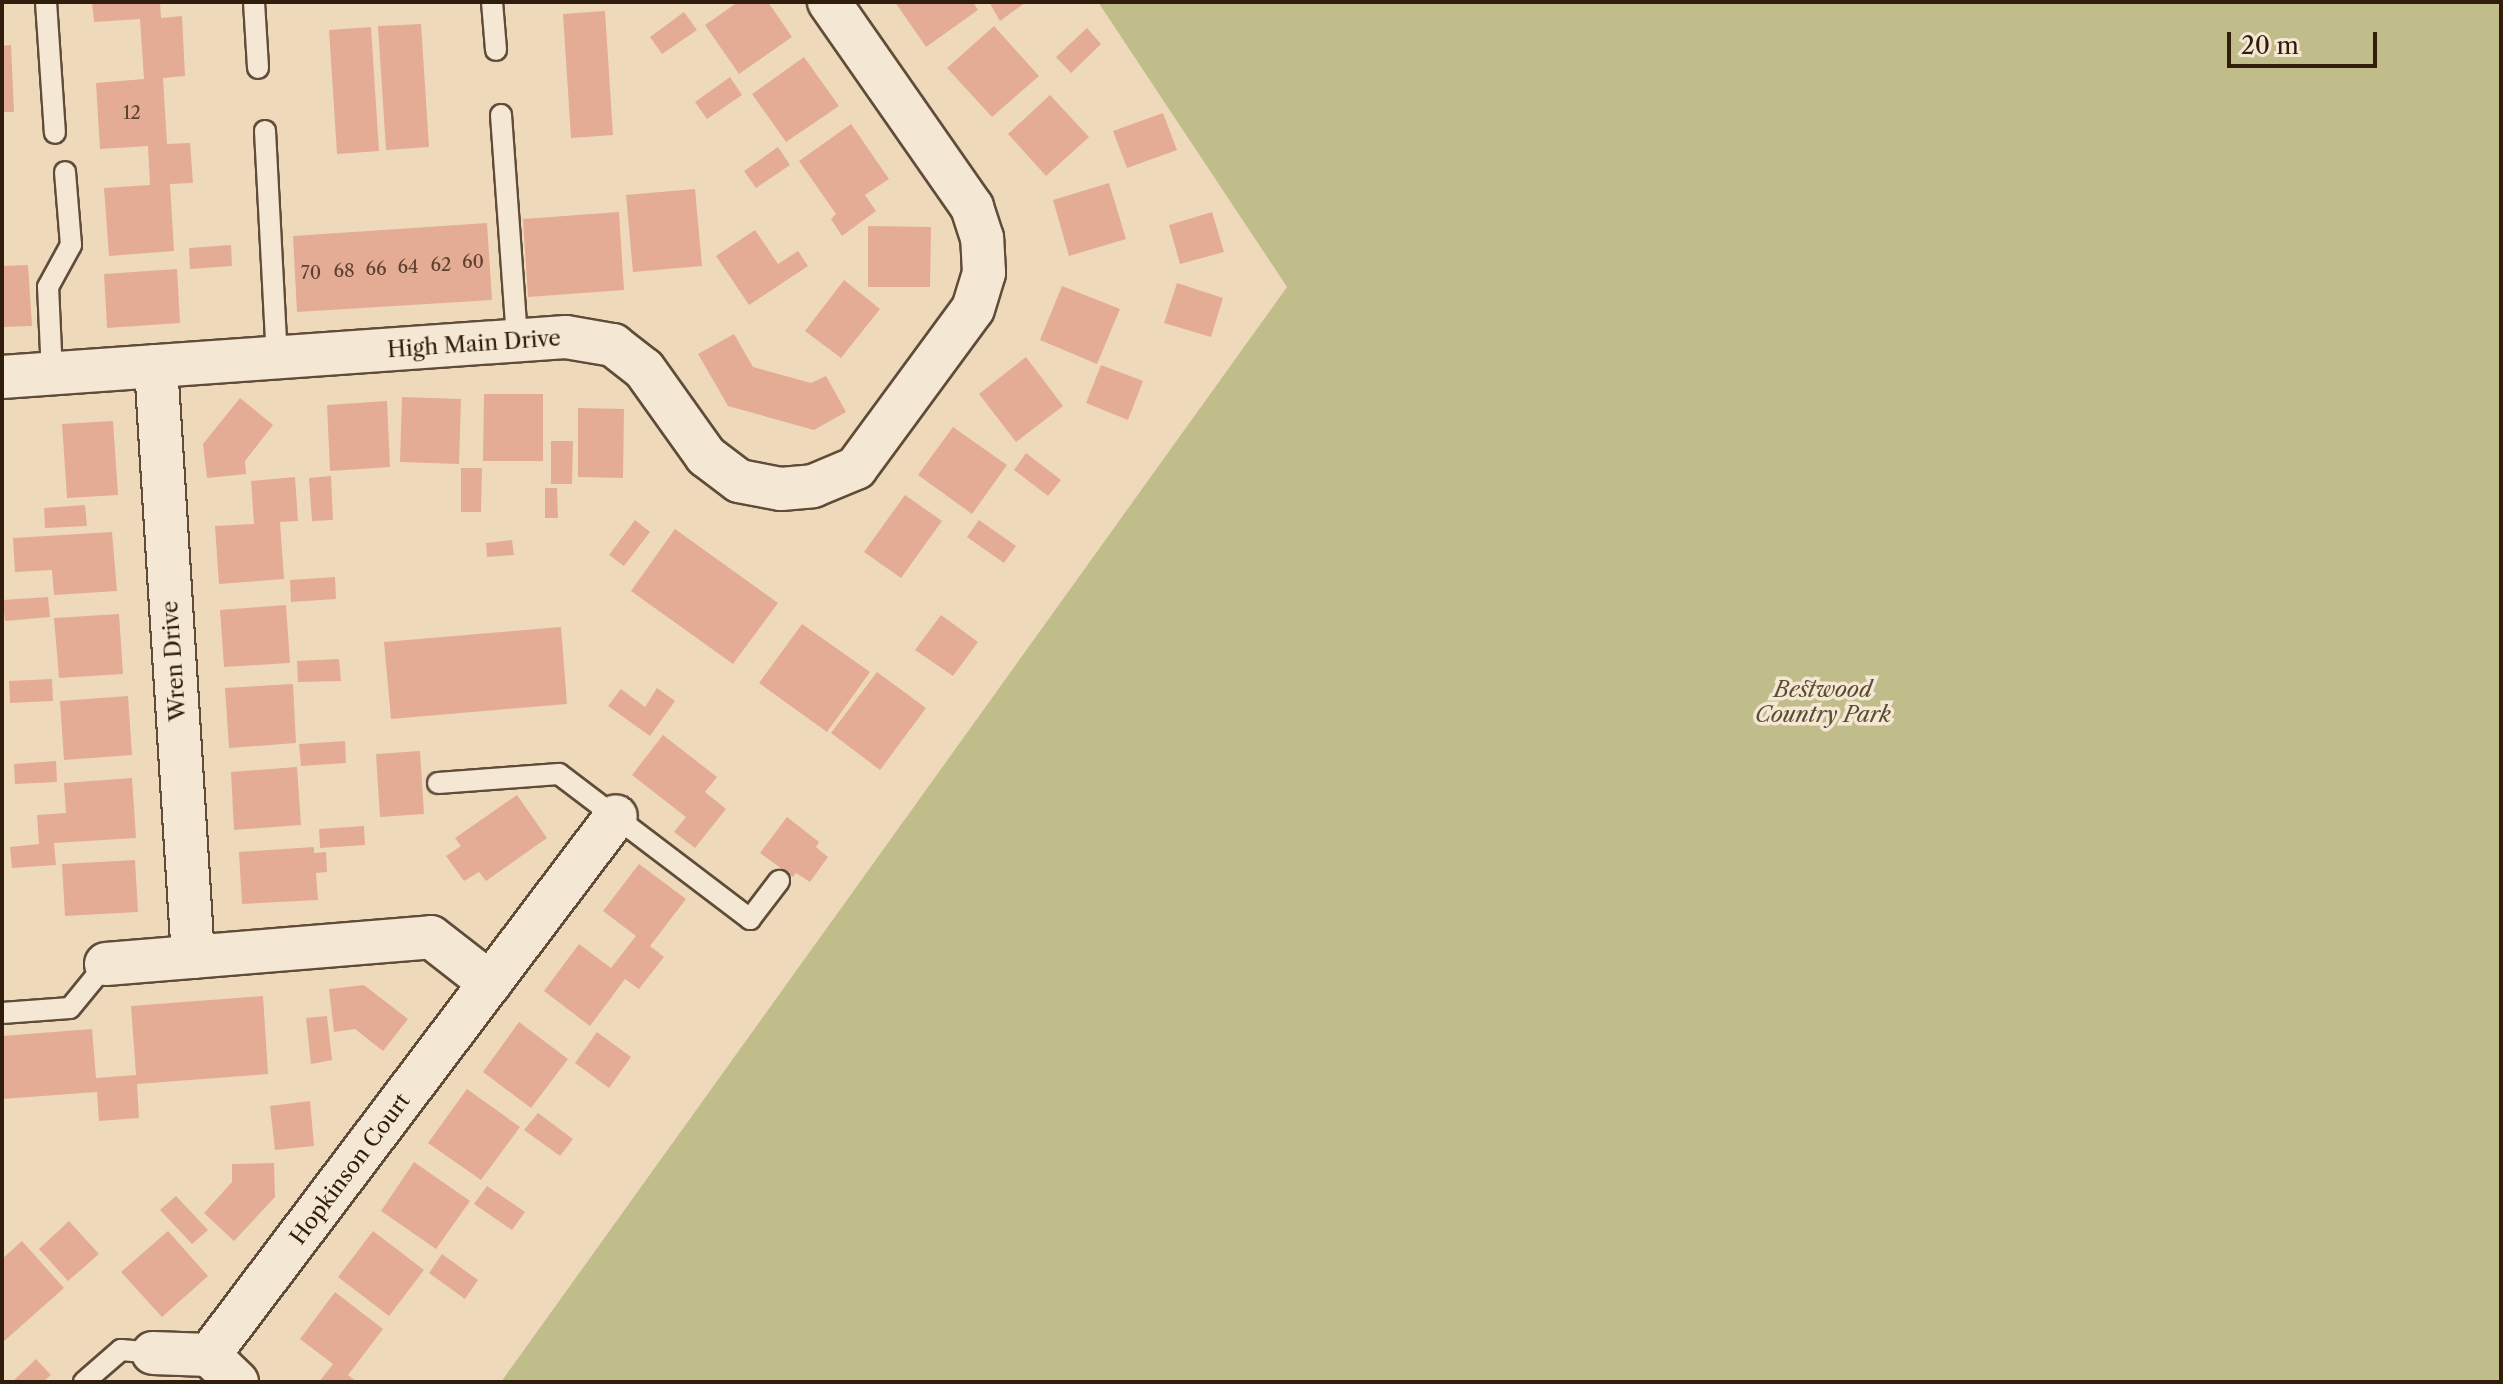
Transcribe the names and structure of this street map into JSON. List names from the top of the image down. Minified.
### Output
{"streets":{"street":["High Main Drive","Wren Drive","Hopkinson Court"]},"crossings":[["High Main Drive","Wren Drive"]],"parks":["Bestwood Country Park"],"house_numbers":["12","60","62","64","66","68","70"],"scale_bar":"20 m"}
